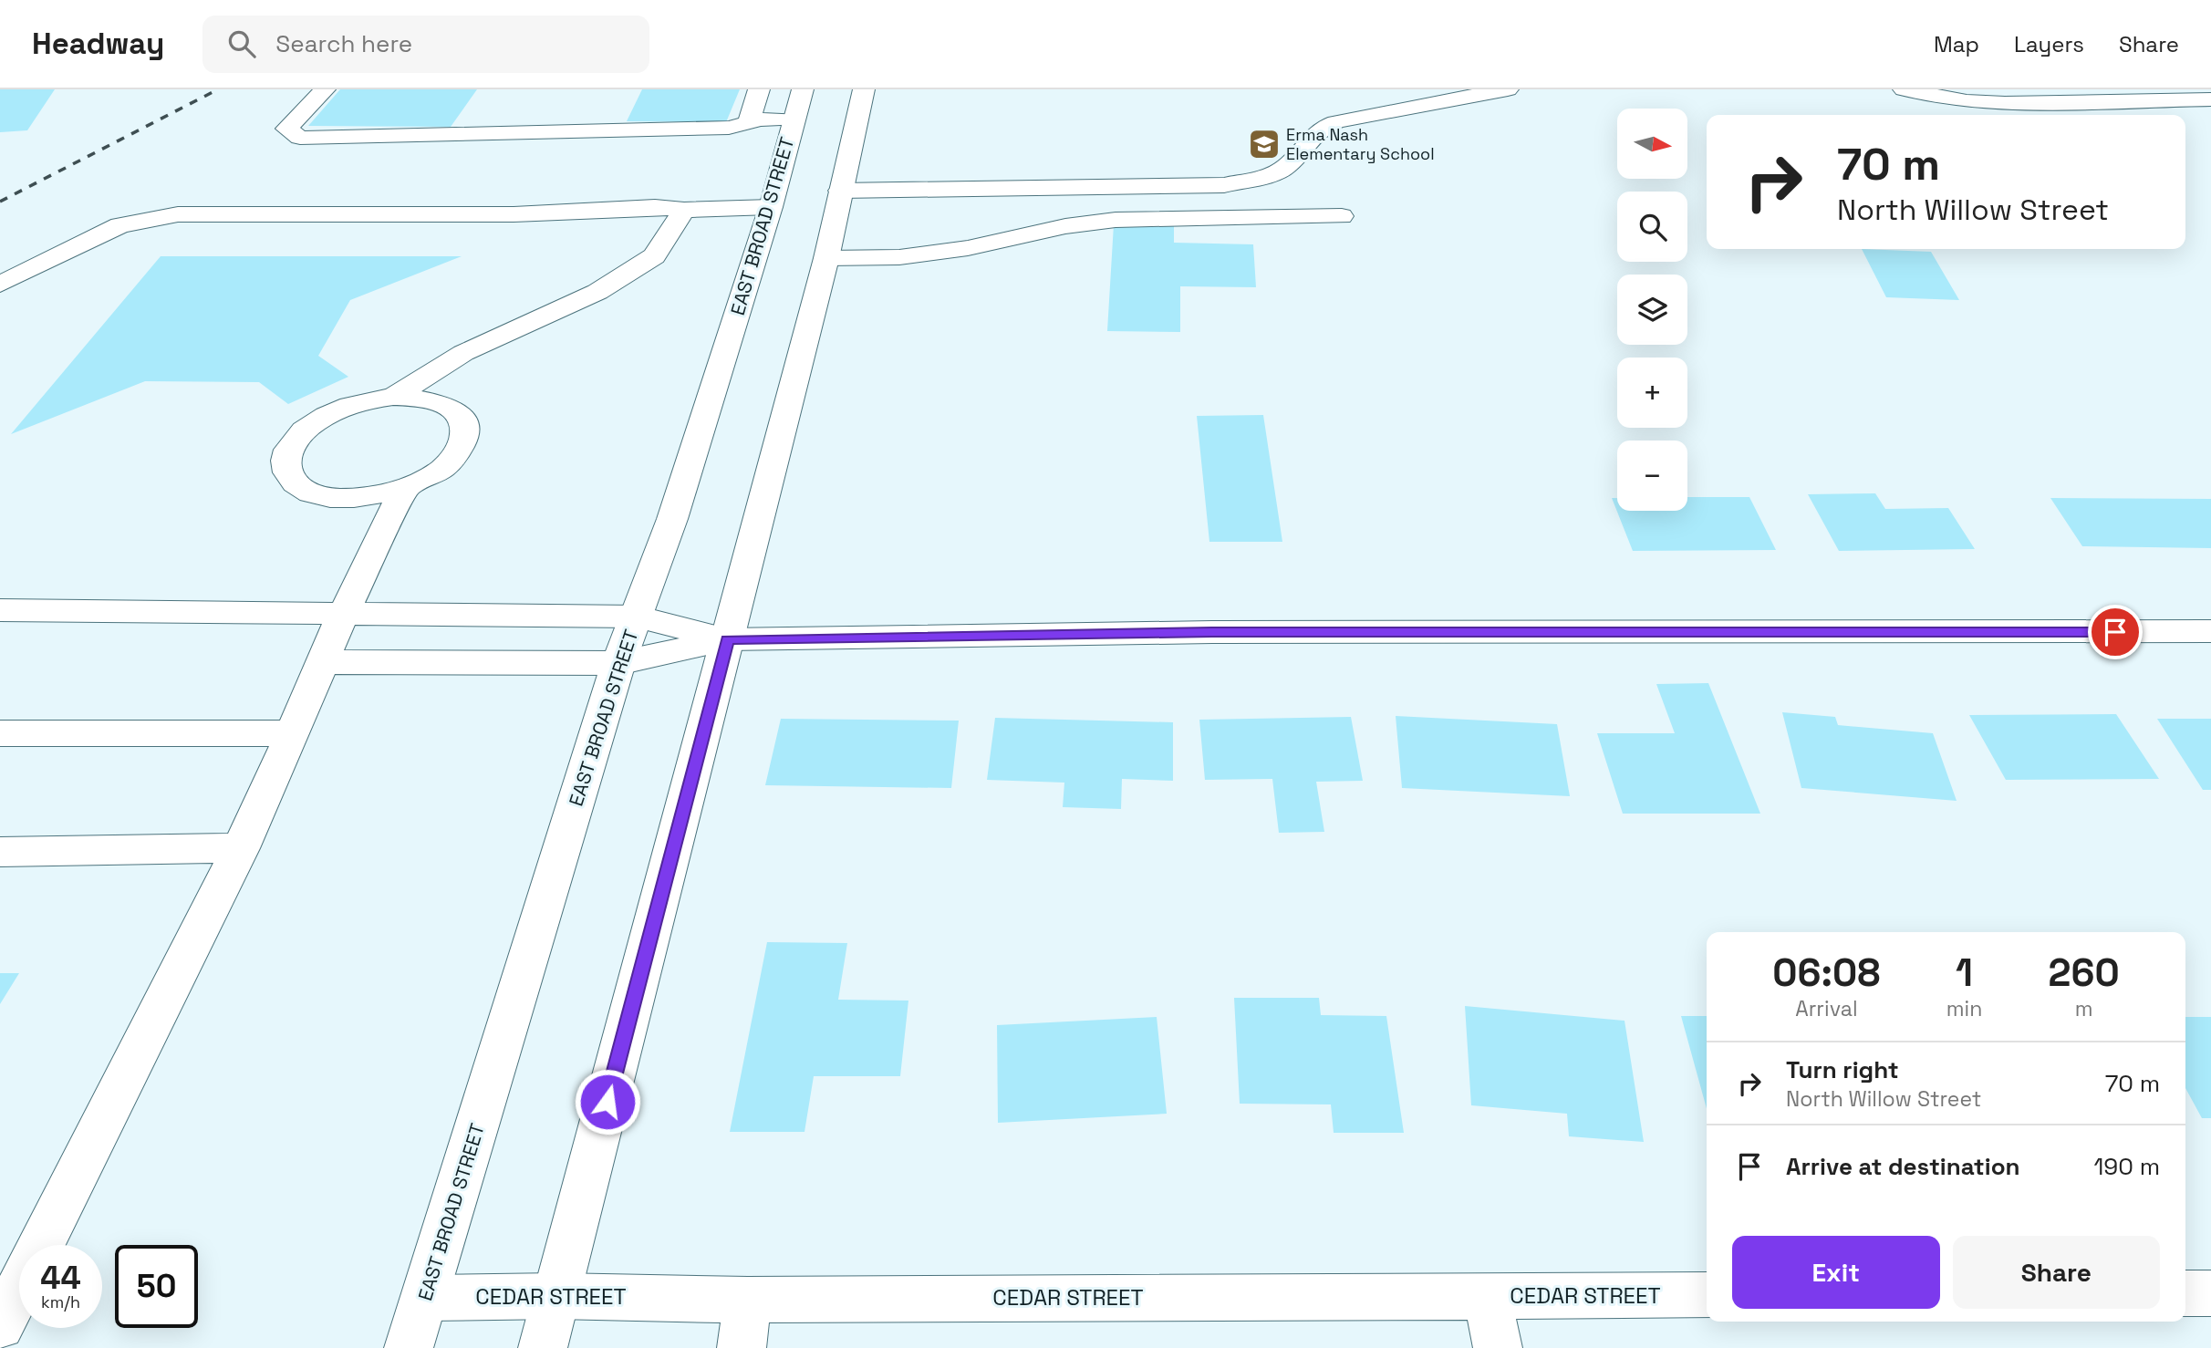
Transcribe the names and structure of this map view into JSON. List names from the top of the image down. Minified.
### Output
{"streets":{"main road":["EAST BROAD STREET","CEDAR STREET"]},"crossings":[["EAST BROAD STREET","CEDAR STREET"]],"places":{"school or university":["Erma Nash Elementary School"]},"north":"right","page":{"header":"Headway","search":"Search here","nav":["Map","Layers","Share"],"map_buttons":["+","−"],"turn":["70 m","North Willow Street"],"eta":["06:08","Arrival","1","min","260","m"],"list":[{"name":"Turn right","note":"North Willow Street","value":"70 m"},{"name":"Arrive at destination","value":"190 m"}],"buttons":["Exit","Share"],"speed":"44 km/h","limit":"50"}}
